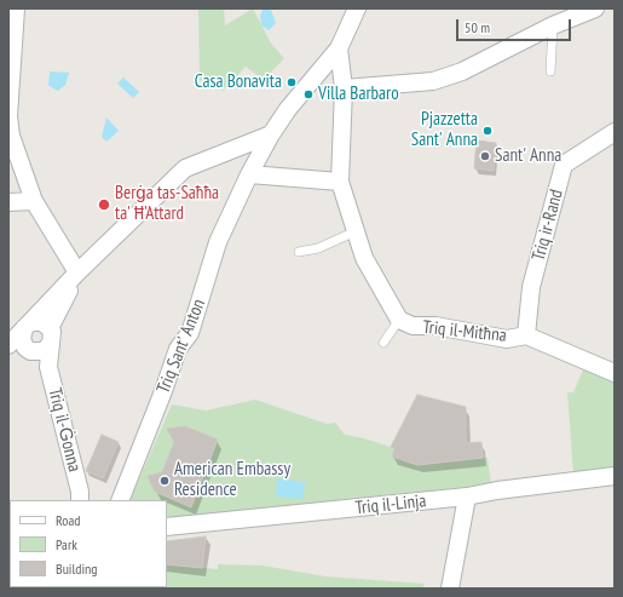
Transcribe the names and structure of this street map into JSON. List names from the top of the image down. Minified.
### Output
{"streets":{"street":["Triq ir-Rand","Triq il-Mitħna","Triq Sant' Anton","Triq il-Ġonna","Triq il-Linja"]},"crossings":[["Triq ir-Rand","Triq il-Mitħna"],["Triq il-Mitħna","Triq Sant' Anton"]],"places":["Casa Bonavita","Villa Barbaro","Pjazzetta Sant' Anna","Sant' Anna","Berġa tas-Saħħa ta' Ħ'Attard","American Embassy Residence"],"legend":["Road","Park","Building"],"scale_bar":"50 m"}
